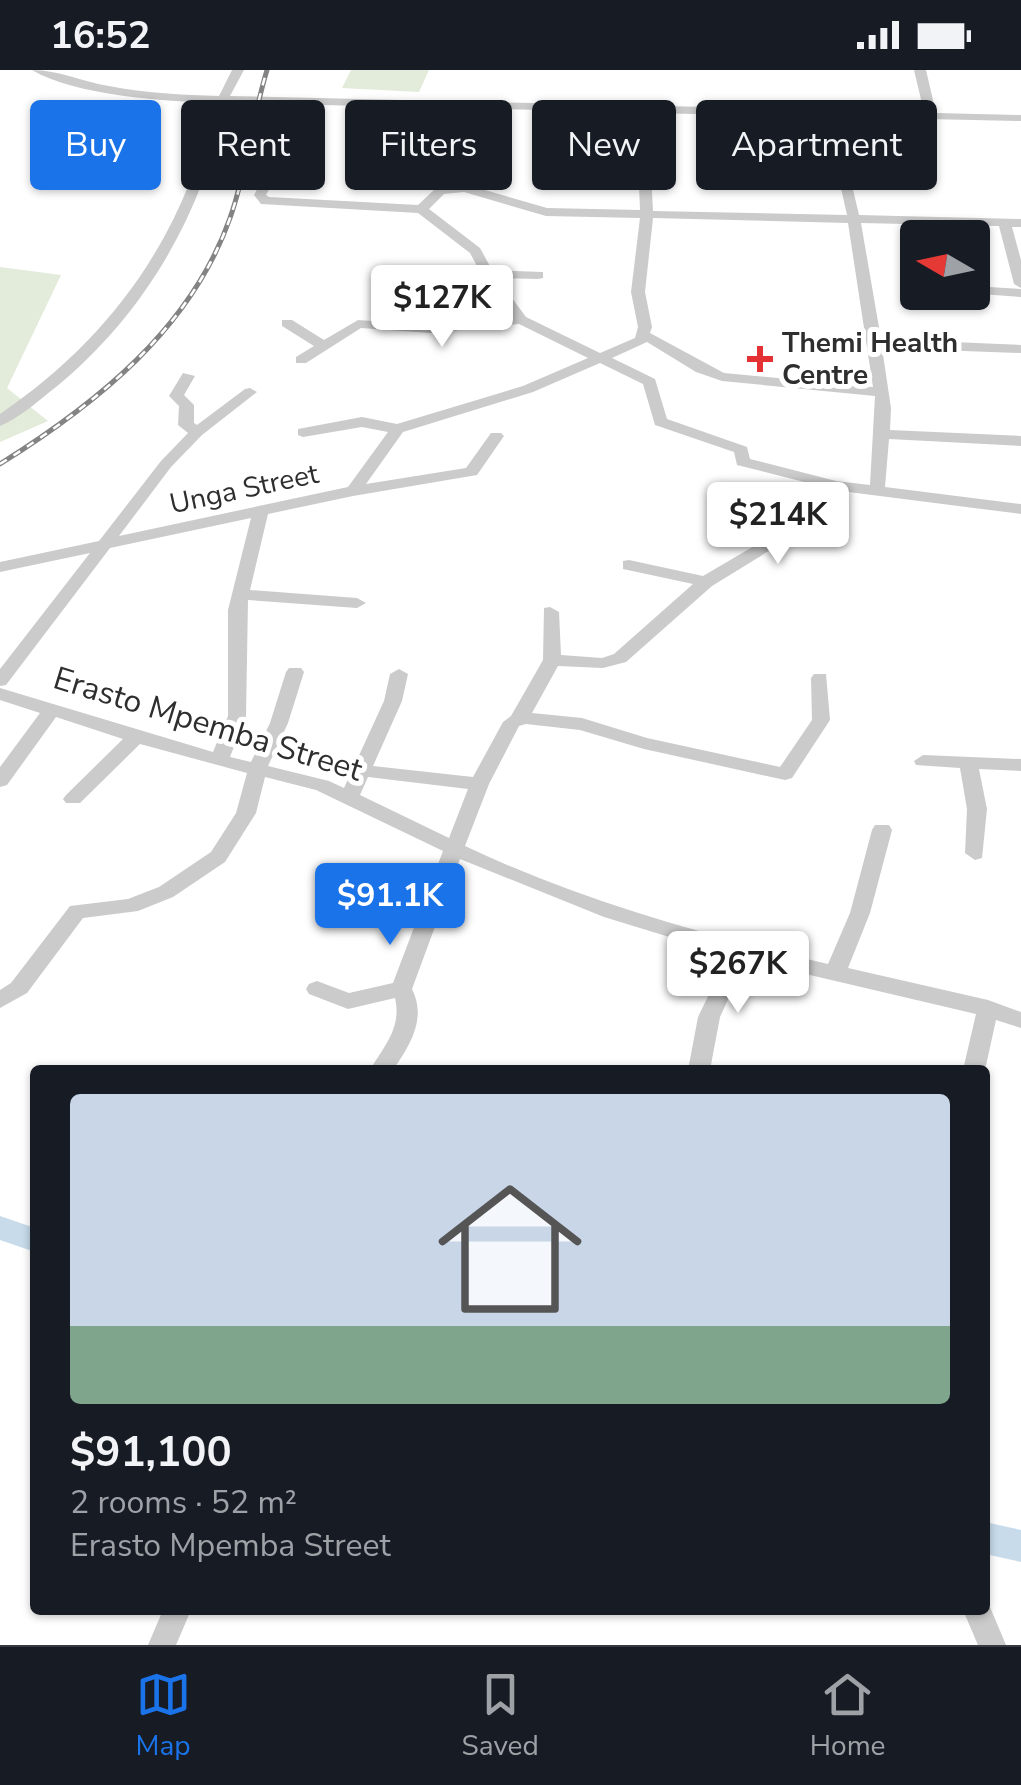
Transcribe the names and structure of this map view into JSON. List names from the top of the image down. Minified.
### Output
{"streets":{"street":["Unga Street","Erasto Mpemba Street"]},"places":{"health":["Themi Health Centre"]},"north":"left","page":{"status":"16:52","chip":["Buy","Rent","Filters","New","Apartment"],"price":["$127K","$214K","$91.1K","$267K"],"list":[{"name":"$91,100","note":"2 rooms · 52 m² · Erasto Mpemba Street"}],"tabs":["Map","Saved","Home"]}}
